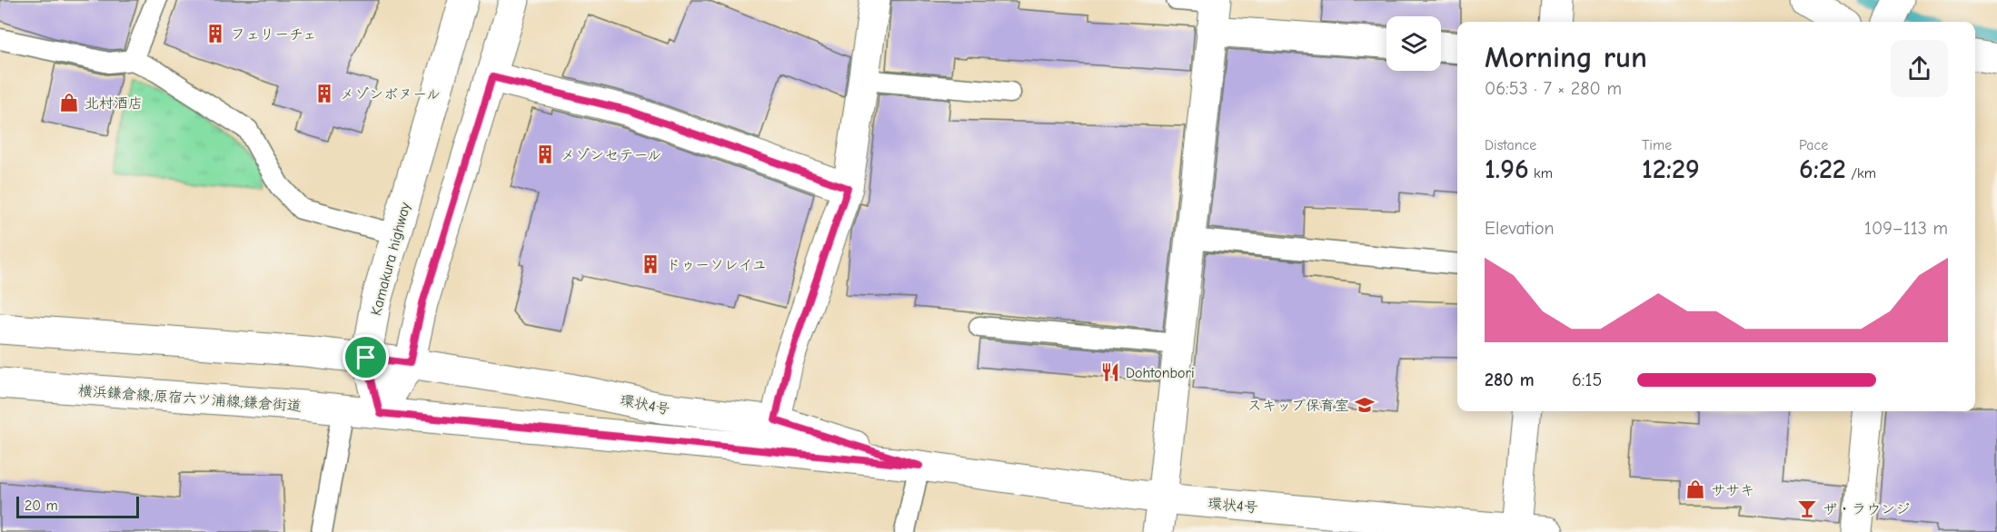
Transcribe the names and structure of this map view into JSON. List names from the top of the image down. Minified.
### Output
{"streets":{"main road":["Kamakura highway","横浜鎌倉線;原宿六ツ浦線;鎌倉街道","環状4号"]},"crossings":[["Kamakura highway","横浜鎌倉線;原宿六ツ浦線;鎌倉街道"],["Kamakura highway","環状4号"],["横浜鎌倉線;原宿六ツ浦線;鎌倉街道","環状4号"]],"places":{"building":["フェリーチェ","メゾンボヌール","メゾンセテール","ドゥーソレイユ"],"shop":["北村酒店","ササキ"],"restaurant":["Dohtonbori"],"school or university":["スキップ保育室"],"bar":["ザ・ラウンジ"]},"scale_bar":"20 m","page":{"heading":["Morning run","06:53 · 7 × 280 m"],"stats":[["Distance","1.96 km"],["Time","12:29"],["Pace","6:22 /km"]],"chart":["Elevation","109–113 m"],"list":[{"name":"280 m","note":"6:15"}],"scale":"20 m"}}
